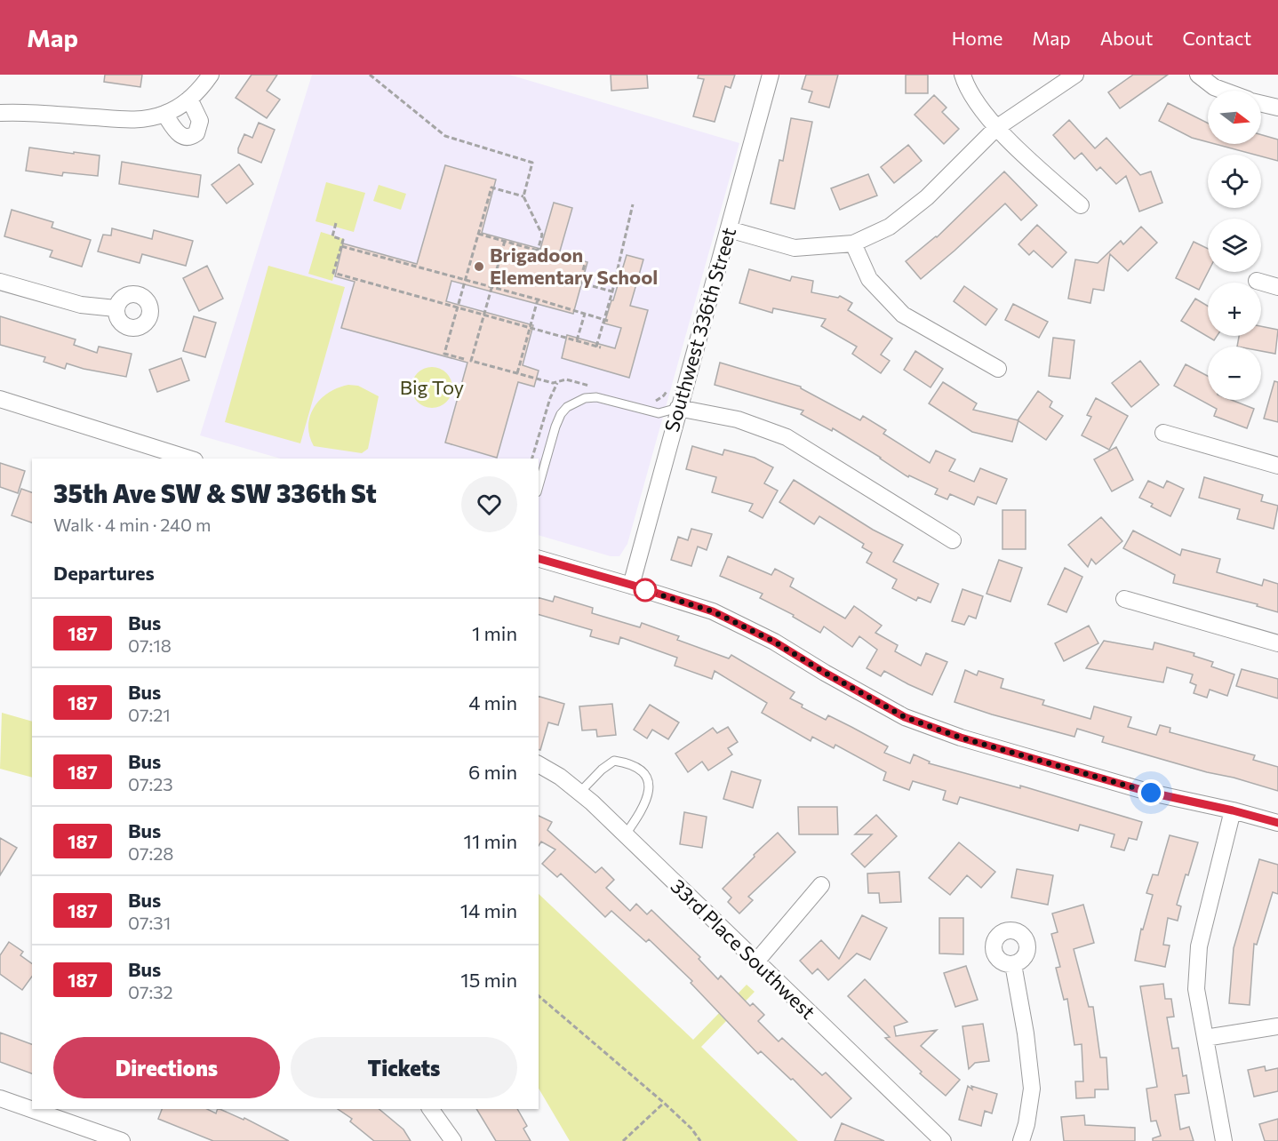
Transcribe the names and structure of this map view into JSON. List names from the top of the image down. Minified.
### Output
{"streets":{"street":["Southwest 336th Street","33rd Place Southwest"]},"parks":["Big Toy"],"places":["Brigadoon Elementary School"],"lines":["bus line 187"],"north":"right","page":{"header":"Map","nav":["Home","Map","About","Contact"],"map_buttons":["+","−"],"heading":[["35th Ave SW & SW 336th St","Walk · 4 min · 240 m"],"Departures"],"list":[{"mark":"187","name":"Bus","note":"07:18","value":"1 min"},{"mark":"187","name":"Bus","note":"07:21","value":"4 min"},{"mark":"187","name":"Bus","note":"07:23","value":"6 min"},{"mark":"187","name":"Bus","note":"07:28","value":"11 min"},{"mark":"187","name":"Bus","note":"07:31","value":"14 min"},{"mark":"187","name":"Bus","note":"07:32","value":"15 min"}],"buttons":["Directions","Tickets"]}}
